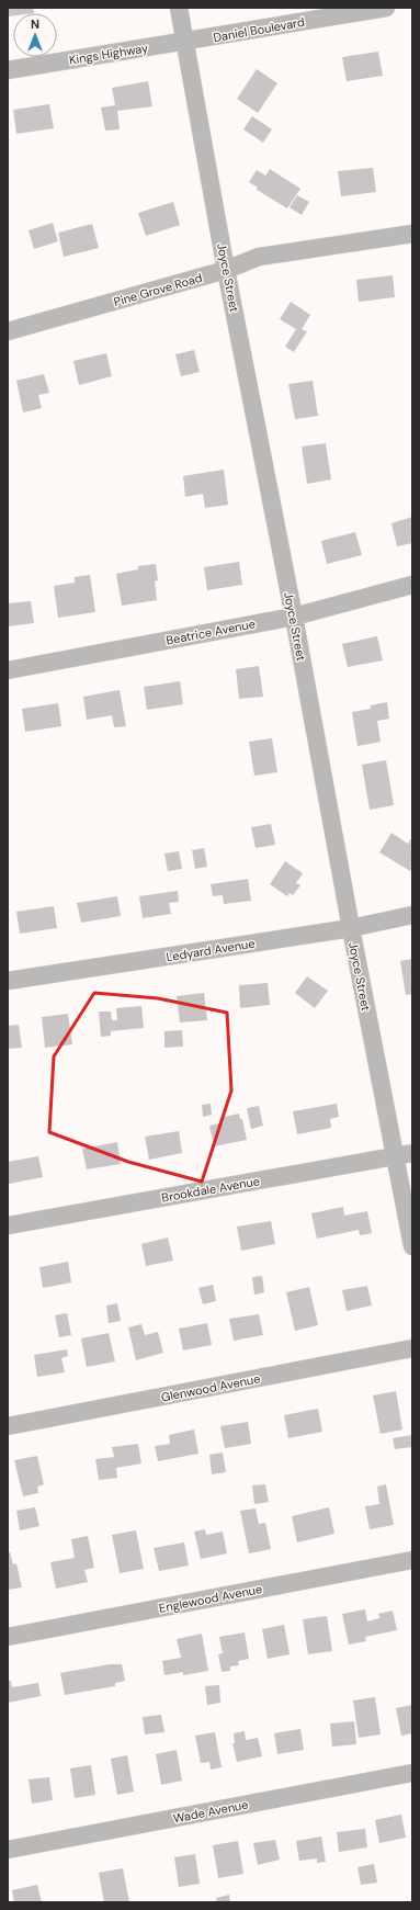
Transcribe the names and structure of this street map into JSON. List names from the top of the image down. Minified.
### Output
{"streets":{"street":["Daniel Boulevard","Kings Highway","Joyce Street","Pine Grove Road","Beatrice Avenue","Ledyard Avenue","Brookdale Avenue","Glenwood Avenue","Englewood Avenue","Wade Avenue"]},"crossings":[["Daniel Boulevard","Kings Highway"],["Daniel Boulevard","Joyce Street"],["Kings Highway","Joyce Street"],["Joyce Street","Pine Grove Road"],["Joyce Street","Beatrice Avenue"],["Joyce Street","Ledyard Avenue"],["Joyce Street","Brookdale Avenue"]],"north":"top"}
